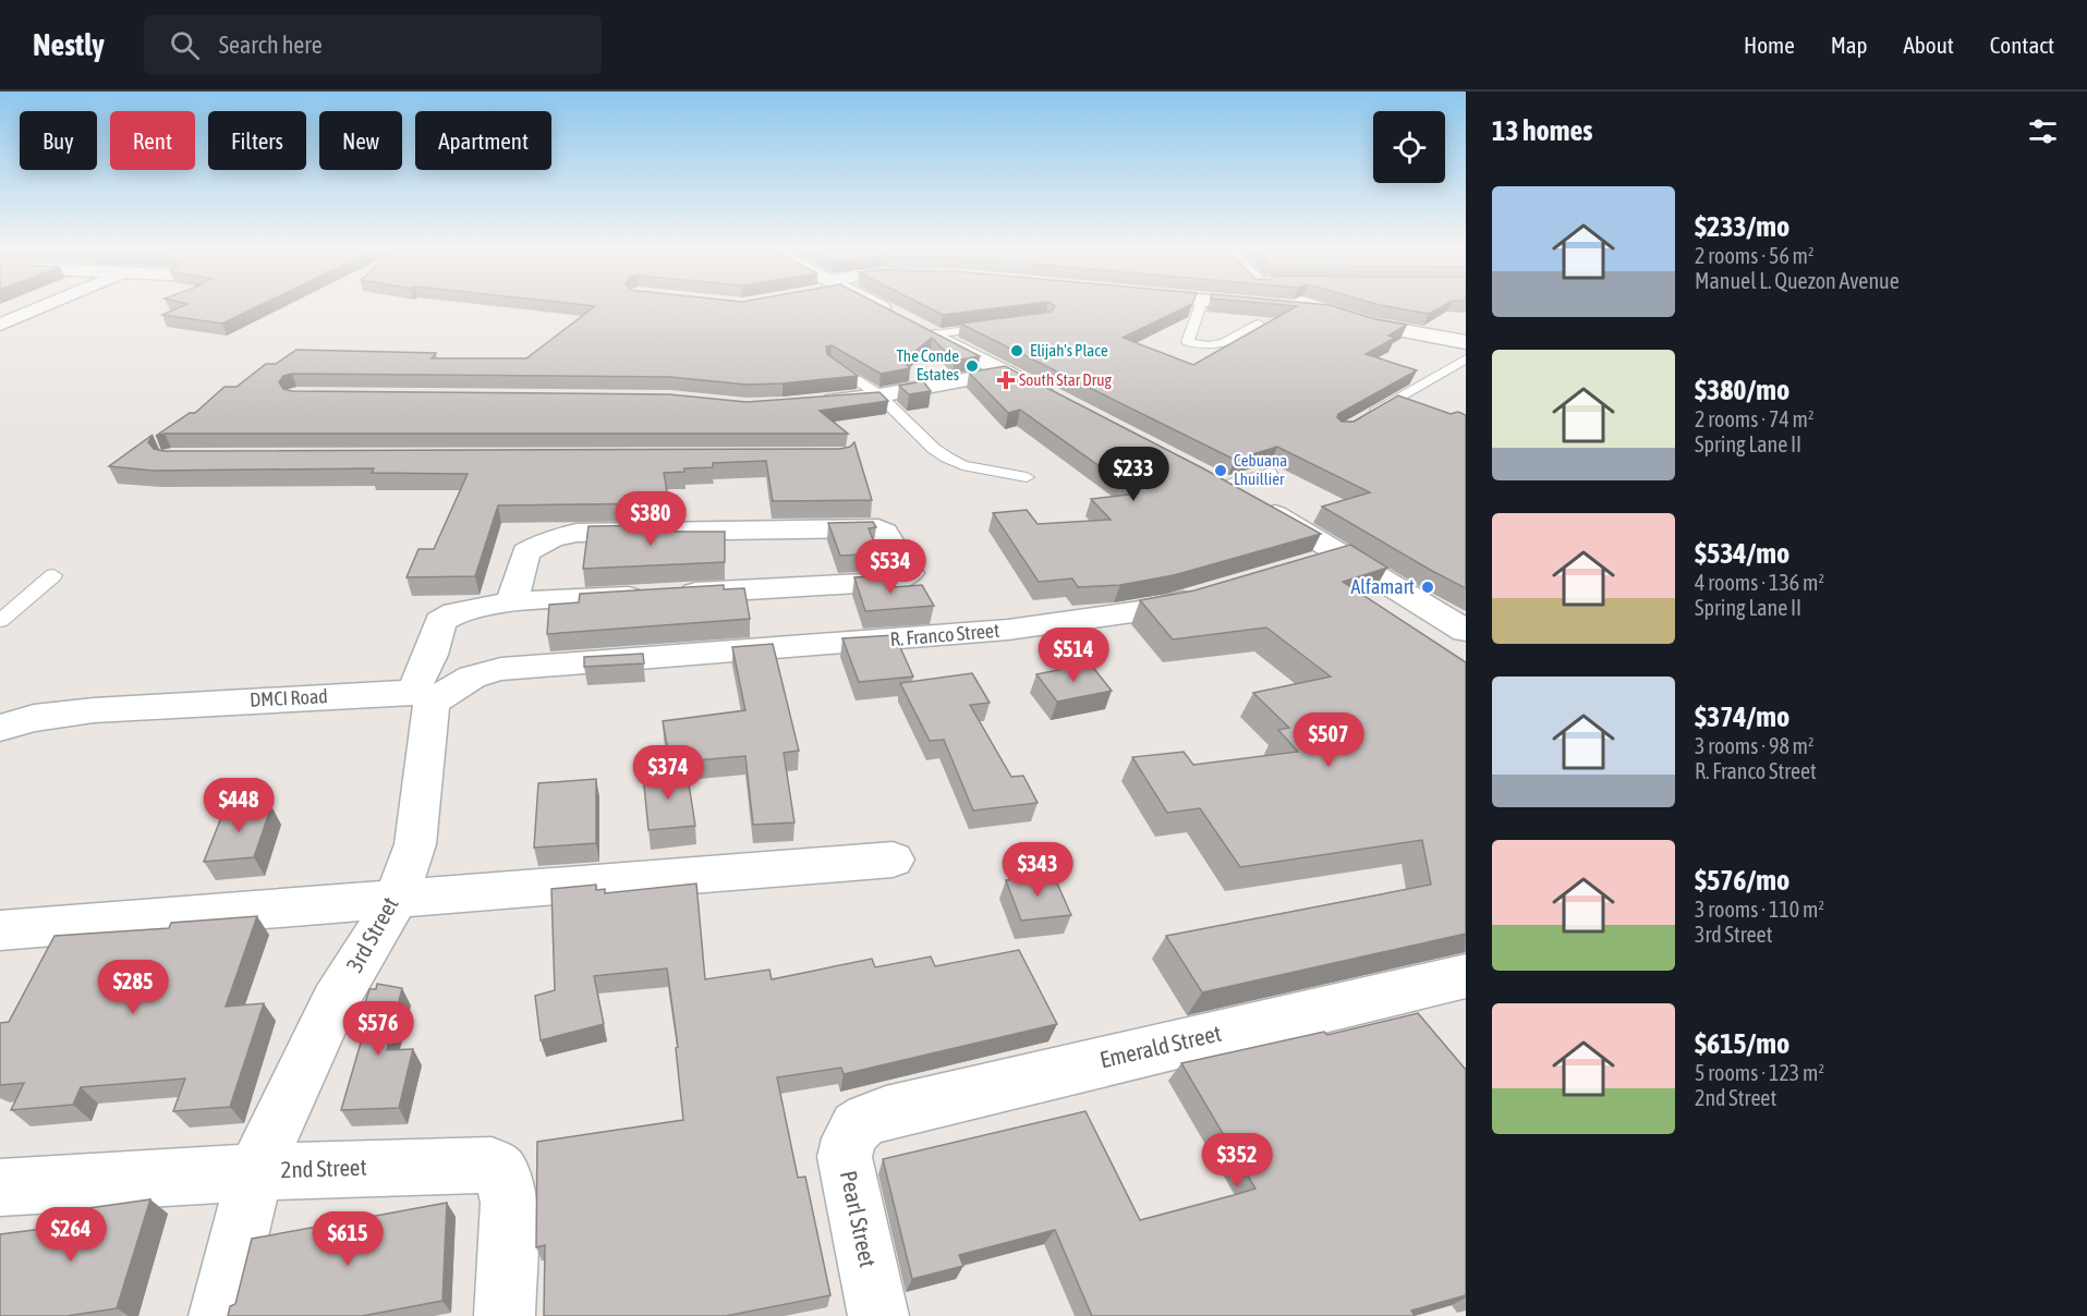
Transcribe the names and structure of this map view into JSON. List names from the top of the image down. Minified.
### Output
{"streets":{"street":["R. Franco Street","DMCI Road","3rd Street","Emerald Street","2nd Street","Pearl Street"]},"crossings":[["R. Franco Street","DMCI Road"],["R. Franco Street","3rd Street"],["DMCI Road","3rd Street"],["3rd Street","2nd Street"],["Emerald Street","Pearl Street"]],"places":{"other":["Elijah's Place","The Conde Estates","Cebuana Lhuillier","Alfamart"],"health":["South Star Drug"]},"page":{"header":"Nestly","search":"Search here","nav":["Home","Map","About","Contact"],"heading":"13 homes","chip":["Buy","Rent","Filters","New","Apartment"],"list":[{"name":"$233/mo","note":"2 rooms · 56 m² · Manuel L. Quezon Avenue"},{"name":"$380/mo","note":"2 rooms · 74 m² · Spring Lane II"},{"name":"$534/mo","note":"4 rooms · 136 m² · Spring Lane II"},{"name":"$374/mo","note":"3 rooms · 98 m² · R. Franco Street"},{"name":"$576/mo","note":"3 rooms · 110 m² · 3rd Street"},{"name":"$615/mo","note":"5 rooms · 123 m² · 2nd Street"}],"price":["$233","$380","$534","$514","$507","$374","$448","$343","$285","$576","$352","$264","$615"]}}
